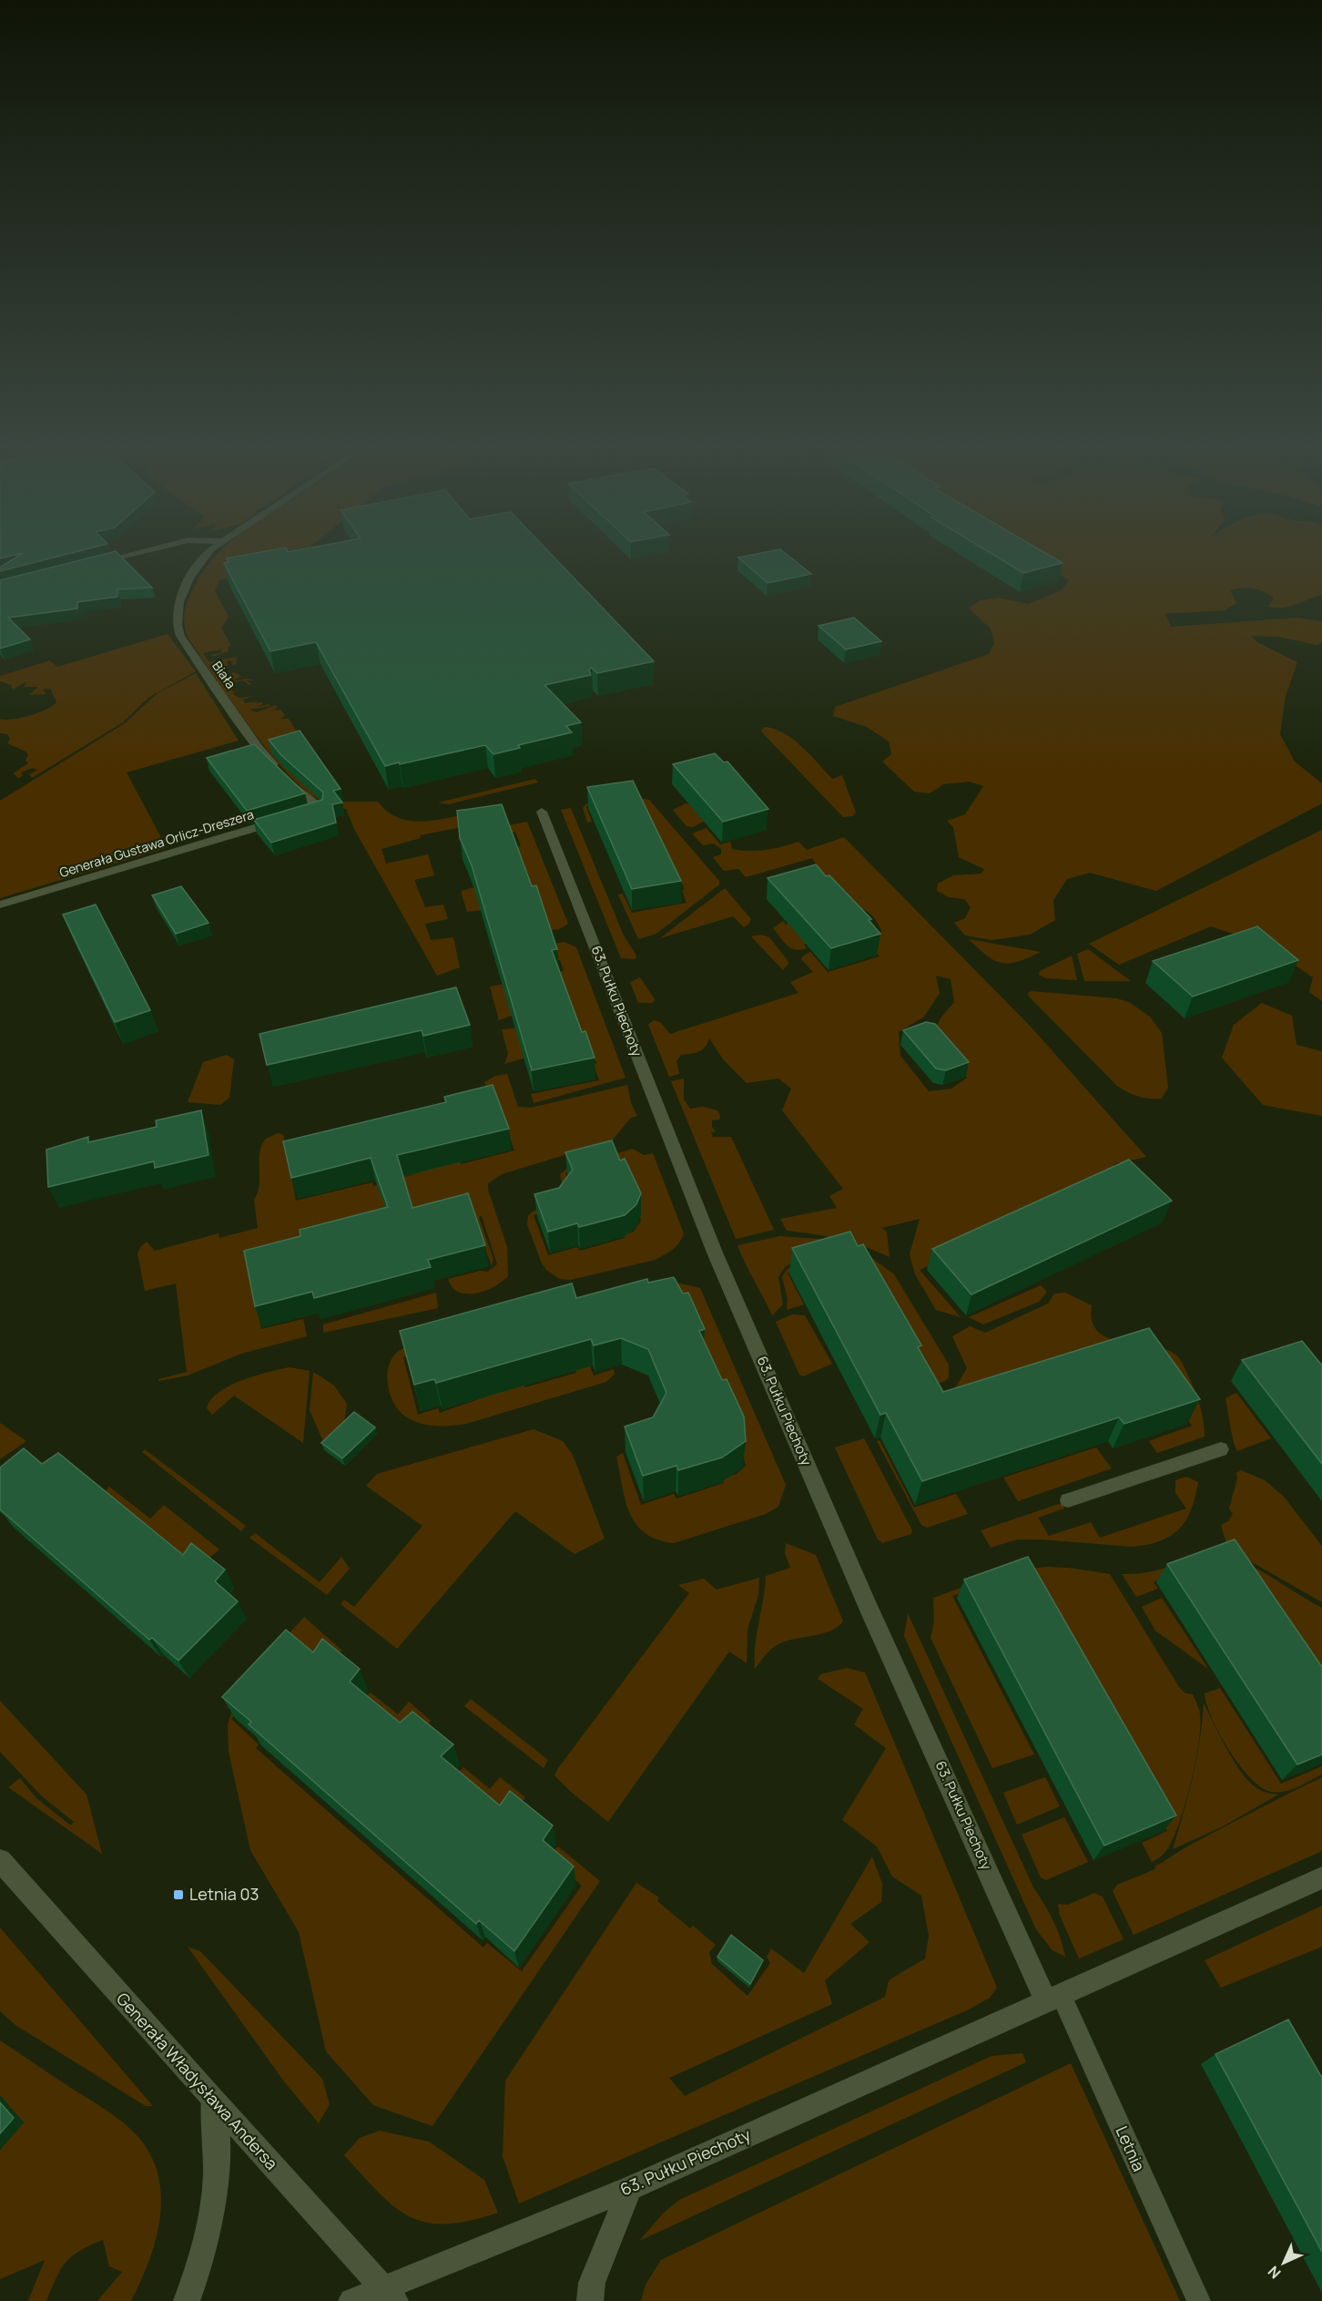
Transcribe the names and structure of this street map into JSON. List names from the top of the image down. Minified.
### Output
{"streets":{"street":["Biała","Generała Gustawa Orlicz-Dreszera","63. Pułku Piechoty","Generała Władysława Andersa"],"lane":["Letnia"]},"crossings":[["63. Pułku Piechoty","Generała Władysława Andersa"],["63. Pułku Piechoty","Letnia"]],"places":{"transit":["Letnia 03"]},"north":"bottom left"}
